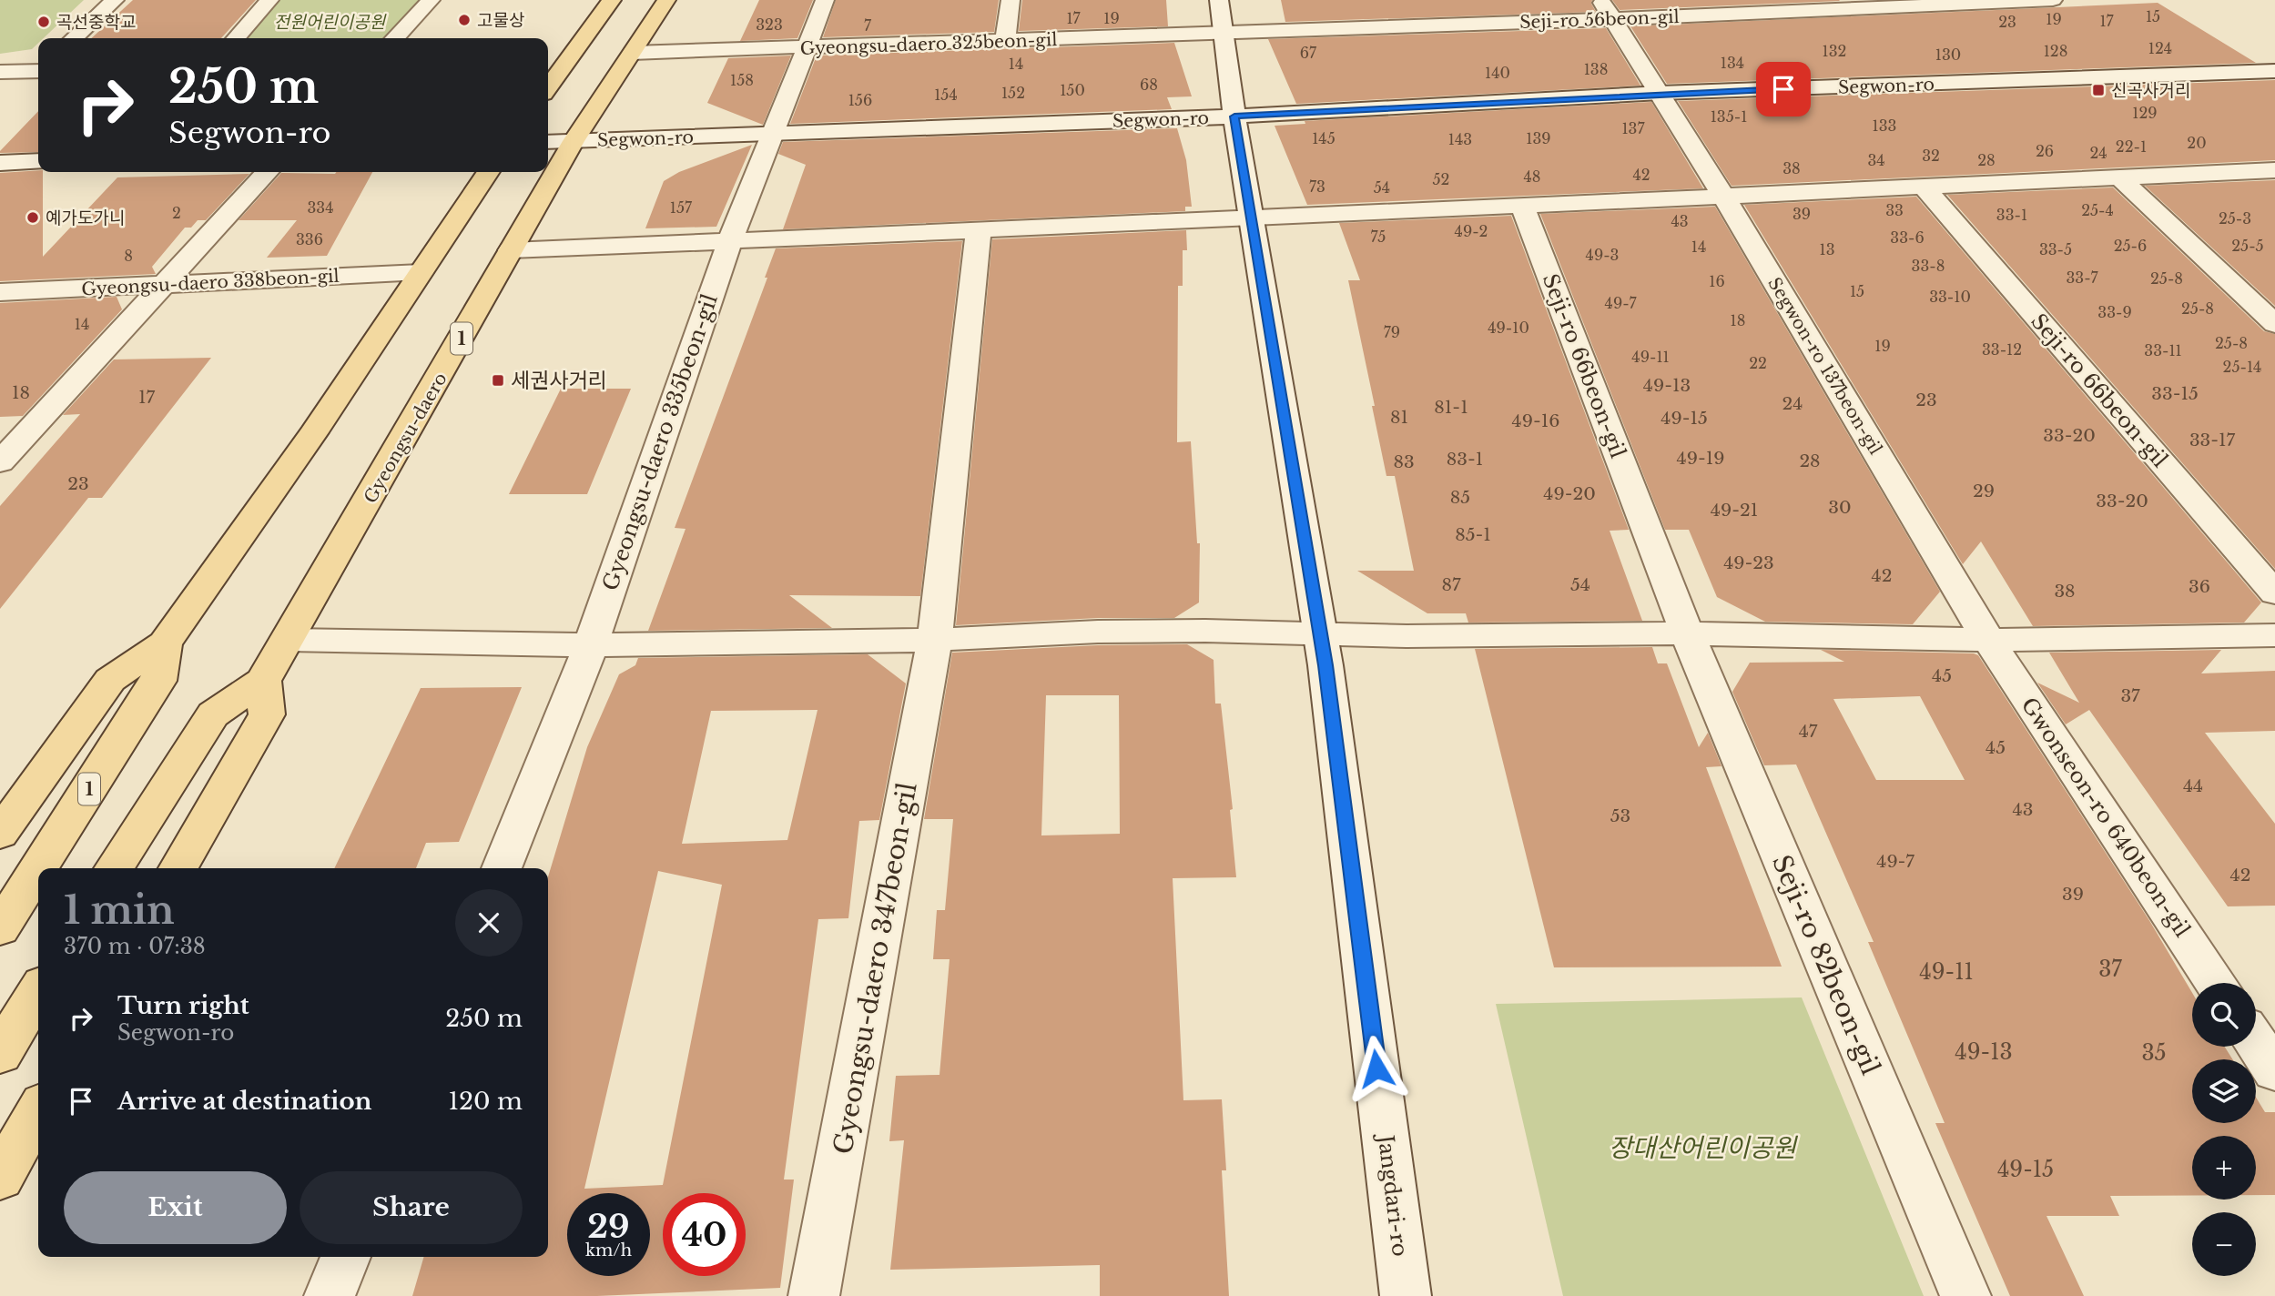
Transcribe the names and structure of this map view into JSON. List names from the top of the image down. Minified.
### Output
{"streets":{"main road":["1","Gyeongsu-daero"],"street":["Seji-ro 56beon-gil","Gyeongsu-daero 325beon-gil","Segwon-ro","Gyeongsu-daero 338beon-gil","Seji-ro 66beon-gil","Segwon-ro 137beon-gil","Gyeongsu-daero 335beon-gil","Gwonseon-ro 640beon-gil","Seji-ro 82beon-gil","Gyeongsu-daero 347beon-gil","Jangdari-ro"]},"crossings":[["Seji-ro 56beon-gil","Gyeongsu-daero 325beon-gil"],["Seji-ro 56beon-gil","Segwon-ro 137beon-gil"],["Seji-ro 56beon-gil","Jangdari-ro"],["Gyeongsu-daero 325beon-gil","Gyeongsu-daero"],["Gyeongsu-daero 325beon-gil","Gyeongsu-daero 335beon-gil"],["Gyeongsu-daero 325beon-gil","Jangdari-ro"],["Segwon-ro","Segwon-ro 137beon-gil"],["Segwon-ro","Gyeongsu-daero"],["Segwon-ro","Gyeongsu-daero 335beon-gil"],["Segwon-ro","Jangdari-ro"],["Gyeongsu-daero 338beon-gil","1"],["Seji-ro 66beon-gil","Seji-ro 82beon-gil"],["Segwon-ro 137beon-gil","Gwonseon-ro 640beon-gil"]],"parks":["전원어린이공원","장대산어린이공원"],"places":{"other":["고물상","곡선중학교","예가도가니"],"transit":["신곡사거리","세권사거리"]},"house_numbers":["15","17","19","19","17","23","323","7","124","132","128","67","130","134","14","138","140","158","68","150","152","154","156","129","135-1","133","137","145","139","143","20","22-1","26","24","32","34","28","38","42","48","52","73","54","334","157","33","25-4","2","39","33-1","25-3","43","49-2","75","33-6","336","25-6","25-5","14","13","33-5","49-3","8","33-8","33-7","25-8","16","15","33-10","49-7","25-8","33-9","18","14","49-10","79","25-8","19","33-12","33-11","49-11","22","25-14","49-13","18","33-15","17","23","24","81-1","81","49-15","49-16","33-20","33-17","49-19","83-1","28","83","23","29","49-20","85","33-20","30","49-21","85-1","49-23","42","87","54","36","38","45","37","47","45","44","43","53","49-7","42","39","37","49-11","49-13","35","49-15"],"page":{"turn":["250 m","Segwon-ro"],"heading":["1 min","370 m · 07:38"],"list":[{"name":"Turn right","note":"Segwon-ro","value":"250 m"},{"name":"Arrive at destination","value":"120 m"}],"map_buttons":["+","−"],"buttons":["Exit","Share"],"speed":"29 km/h","limit":"40"}}
